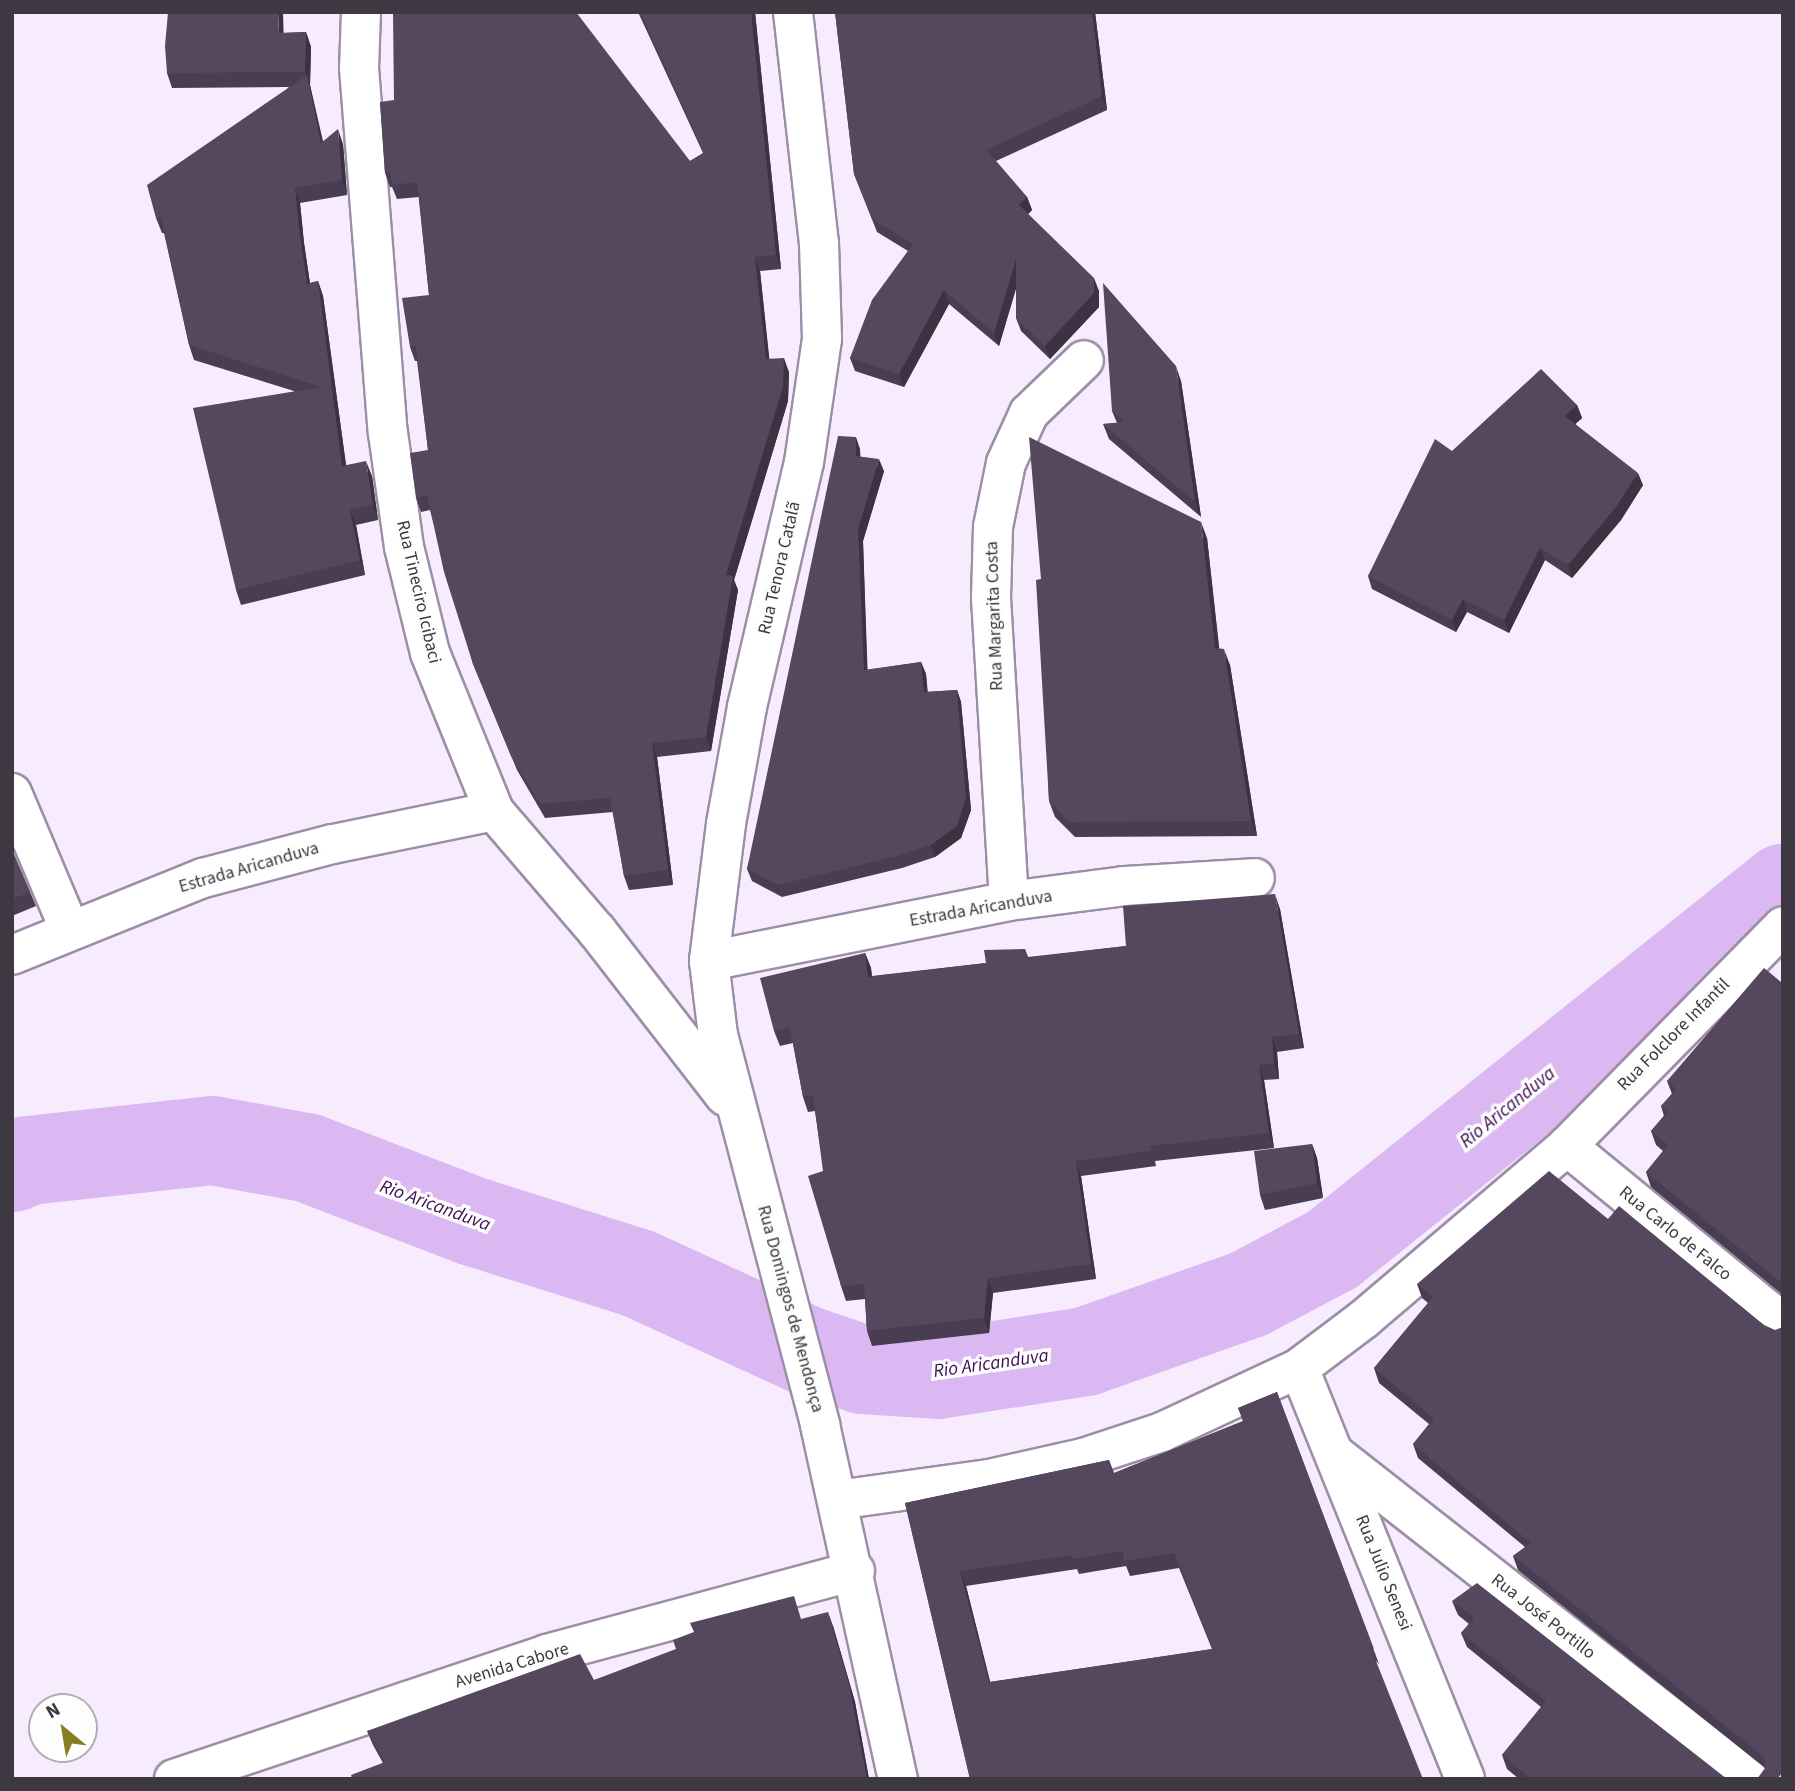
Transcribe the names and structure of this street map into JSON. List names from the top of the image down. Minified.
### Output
{"streets":{"street":["Rua Tenora Catalã","Rua Tineciro Icibaci","Rua Margarita Costa","Estrada Aricanduva","Rua Folclore Infantil","Rua Carlo de Falco","Rua Domingos de Mendonça","Rua Julio Senesi","Rua José Portillo","Avenida Cabore"]},"crossings":[["Rua Tenora Catalã","Rua Tineciro Icibaci"],["Rua Tenora Catalã","Estrada Aricanduva"],["Rua Tenora Catalã","Rua Domingos de Mendonça"],["Rua Tineciro Icibaci","Estrada Aricanduva"],["Rua Tineciro Icibaci","Rua Domingos de Mendonça"],["Rua Margarita Costa","Estrada Aricanduva"],["Rua Folclore Infantil","Rua Carlo de Falco"],["Rua Folclore Infantil","Rua Julio Senesi"],["Rua Domingos de Mendonça","Avenida Cabore"],["Rua Julio Senesi","Rua José Portillo"]],"water":["Rio Aricanduva"],"north":"top left"}
